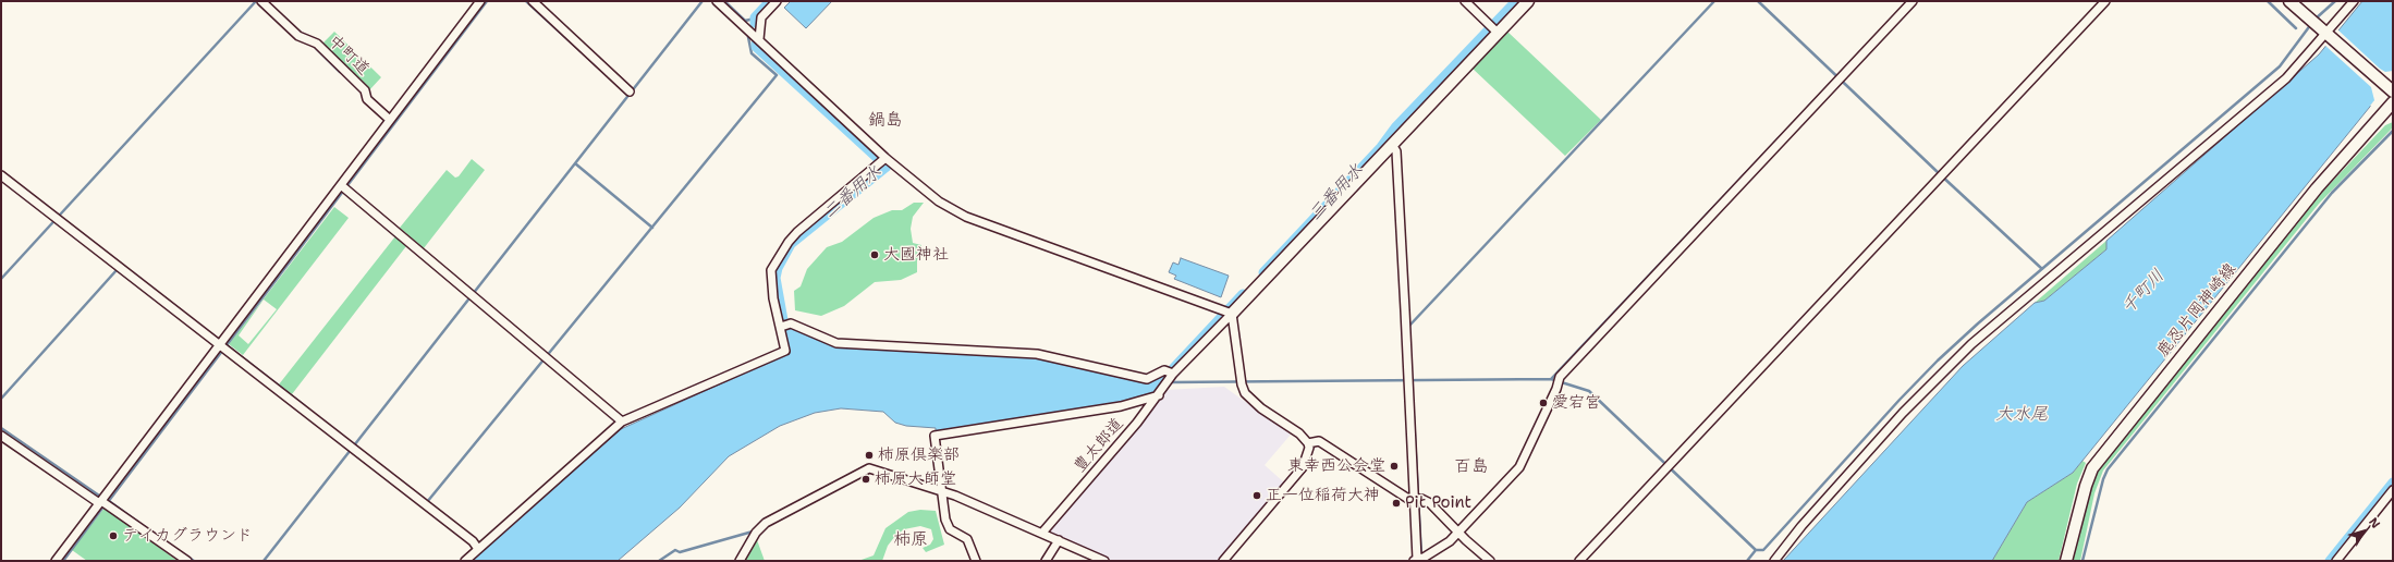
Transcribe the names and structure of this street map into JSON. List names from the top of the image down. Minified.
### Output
{"streets":{"main road":["鹿忍片岡神崎線"],"street":["中町道","豊太郎道"]},"districts":["鍋島","百島","柿原"],"water":["二番用水","三番用水","千町川","大水尾"],"places":["大國神社","愛宕宮","柿原倶楽部","東幸西公会堂","柿原大師堂","正一位稲荷大神","Pit Point","テイカグラウンド"],"north":"top right"}
